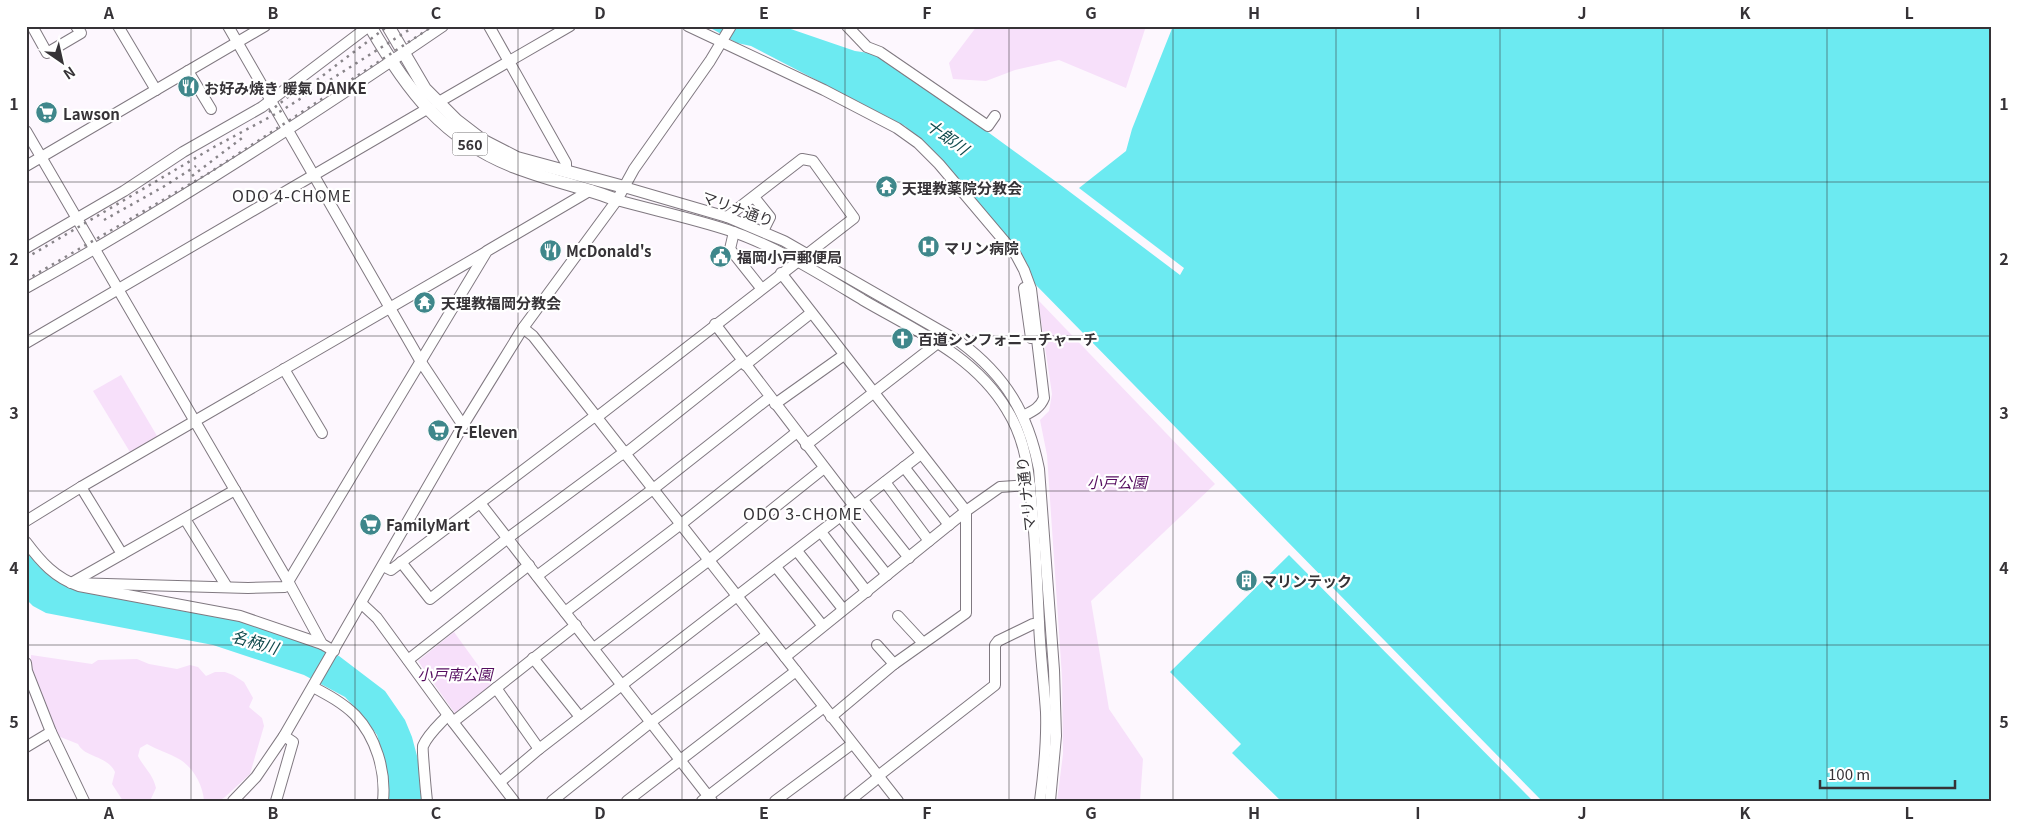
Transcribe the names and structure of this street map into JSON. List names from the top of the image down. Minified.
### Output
{"streets":{"main road":["560"],"street":["マリナ通り"]},"crossings":[["560","マリナ通り"]],"districts":["ODO 4-CHOME","ODO 3-CHOME"],"water":["十郎川","名柄川"],"parks":["小戸公園","小戸南公園"],"places":{"restaurant":["お好み焼き 暖氣 DANKE","McDonald's"],"supermarket":["Lawson","7-Eleven","FamilyMart"],"temple":["天理教薬院分教会","天理教福岡分教会"],"hospital":["マリン病院"],"public building":["福岡小戸郵便局"],"church":["百道シンフォニーチャーチ"],"building":["マリンテック"]},"scale_bar":"100 m","north":"bottom right","grid":{"columns":["A","B","C","D","E","F","G","H","I","J","K","L"],"rows":["1","2","3","4","5"]}}
